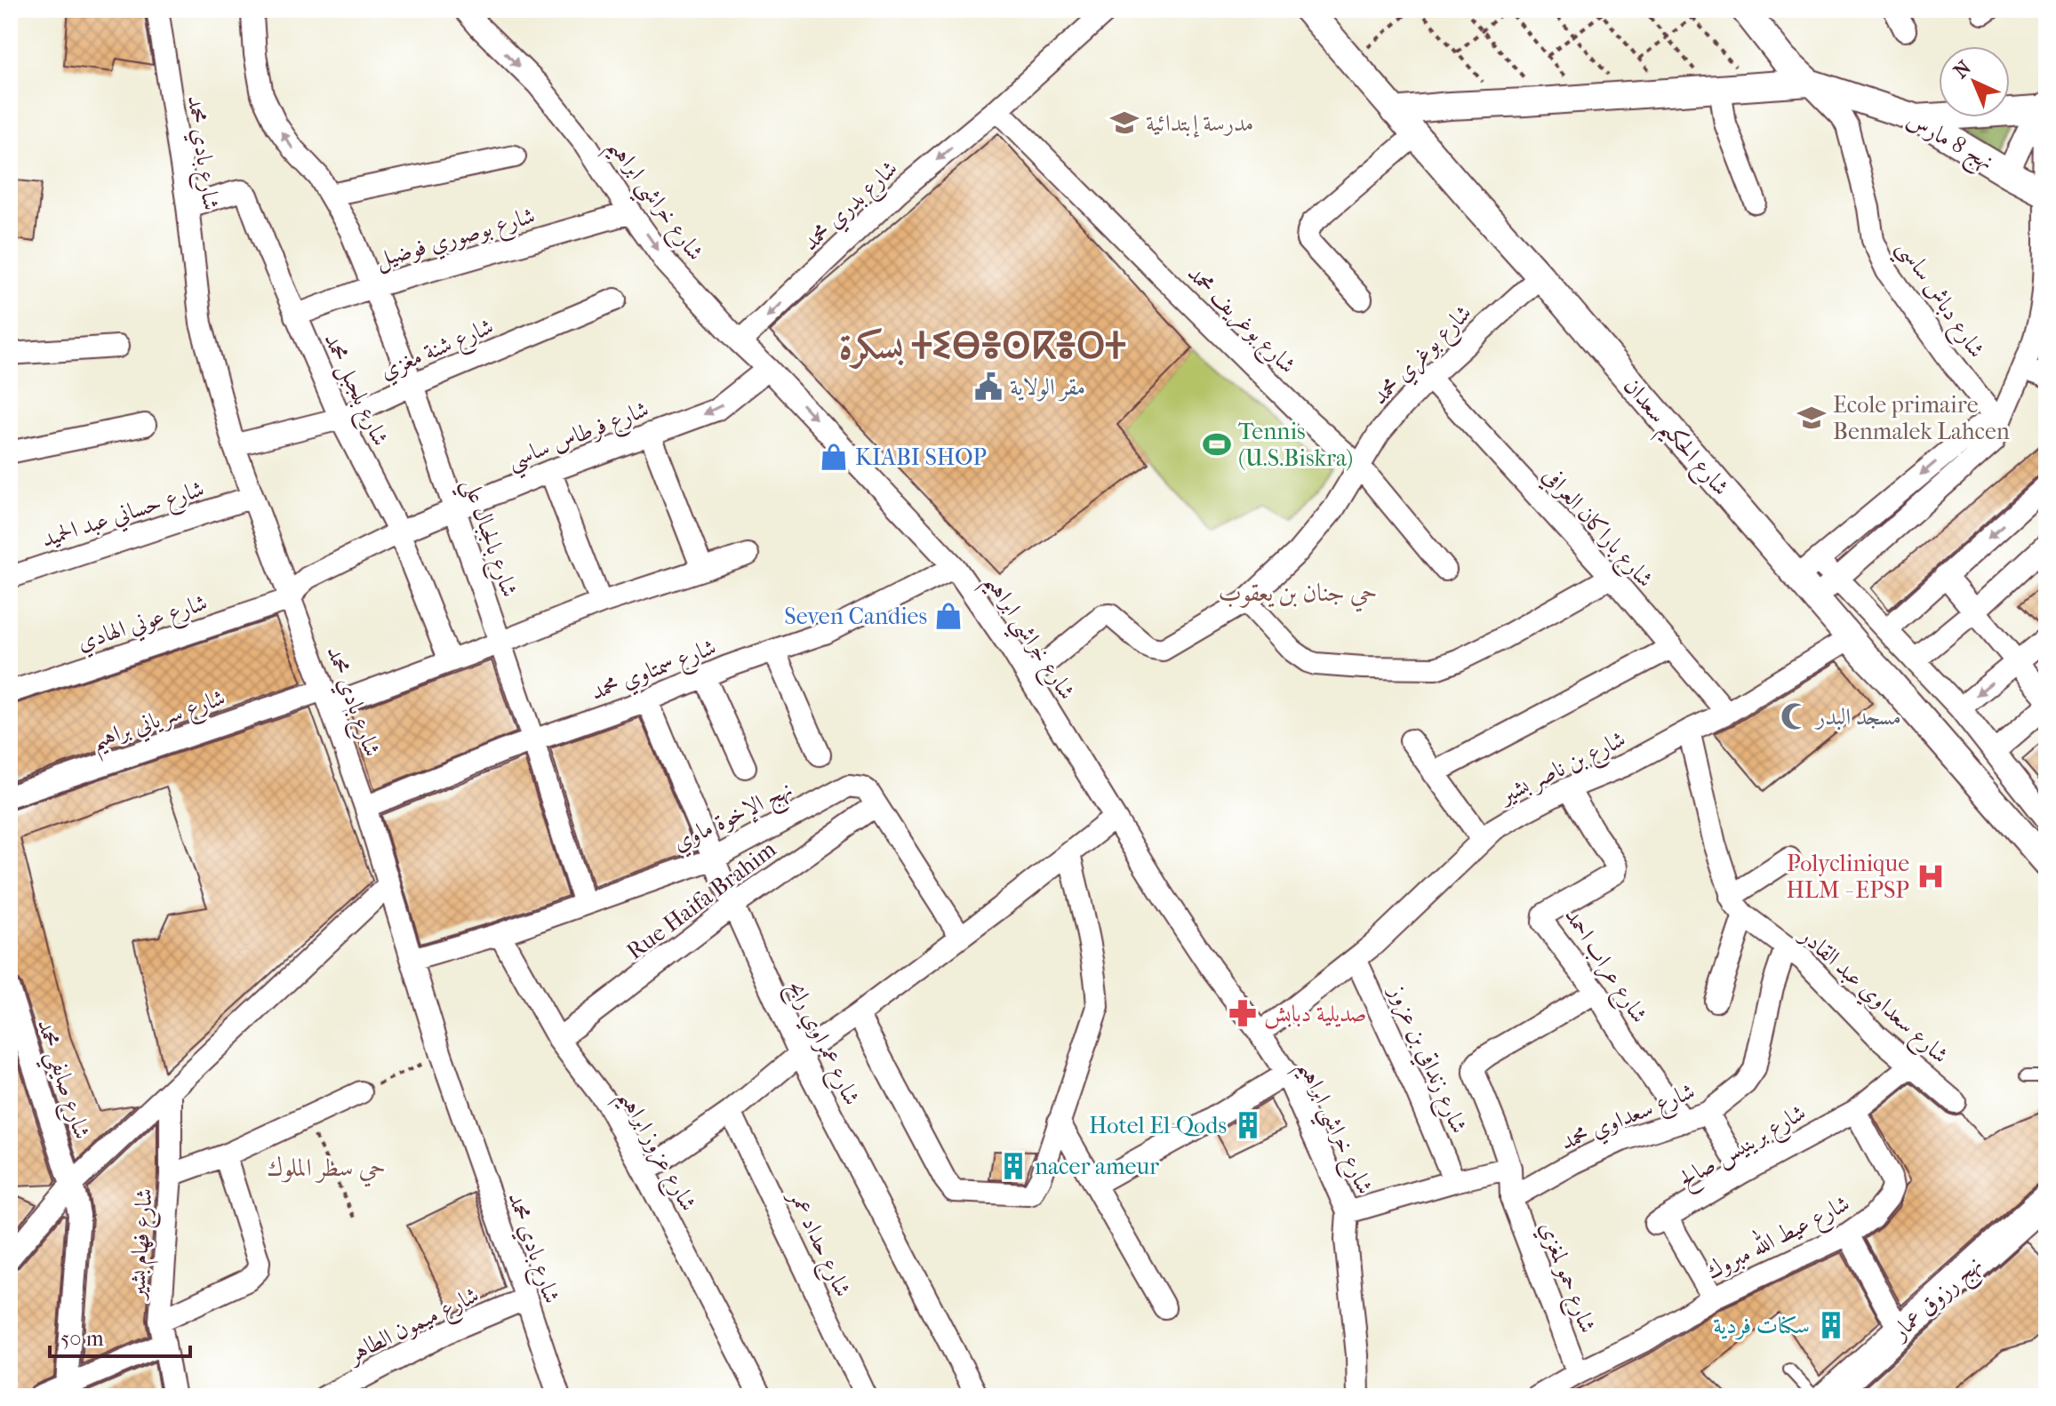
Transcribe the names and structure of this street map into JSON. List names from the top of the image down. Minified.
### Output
{"streets":{"main road":["نهج رزوق عمار"],"street":["نهج 8 مارس","شارع بادي محمد","شارع خراشي ابراهيم","شارع بدري محمد","شارع بوصوري فوضيل","شارع دباش ساسي","شارع بوغريف محمد","شارع شنة مغزي","شارع بوغري محمد","شارع بلجبل محمد","شارع فرطاس ساسي","شارع الحكيم سعدان","شارع حساني عبد الحميد","شارع باراكان العرافي","شارع بالجبال علي","شارع عوني الهادي","شارع سمتاوي محمد","شارع سرياني براهيم","شارع بن ناصر بشير","نهج الإخوة ماوي","Rue Haifa Brahim","شارع عراب احمد","شارع سعداوي عبد القادر","شارع عمراوي رابح","شارع زنداقي بن عزوز","شارع صايفي محمد","شارع سعداوي محمد","شارع برينيس صالح","شارع عزوز ابراهيم","شارع عيط الله مبروك","شارع فهام بشير","شارع حداد عمر","شارع حمو لمغزي","شارع ميمون الطاهر"]},"crossings":[["نهج 8 مارس","شارع دباش ساسي"],["شارع بادي محمد","شارع شنة مغزي"],["شارع بادي محمد","شارع بلجبل محمد"],["شارع بادي محمد","شارع فرطاس ساسي"],["شارع بادي محمد","شارع حساني عبد الحميد"],["شارع بادي محمد","شارع عوني الهادي"],["شارع بادي محمد","شارع سمتاوي محمد"],["شارع بادي محمد","شارع سرياني براهيم"],["شارع بادي محمد","نهج الإخوة ماوي"],["شارع بادي محمد","شارع ميمون الطاهر"],["شارع خراشي ابراهيم","شارع بدري محمد"],["شارع خراشي ابراهيم","شارع بوصوري فوضيل"],["شارع خراشي ابراهيم","شارع بوغري محمد"],["شارع خراشي ابراهيم","شارع فرطاس ساسي"],["شارع خراشي ابراهيم","شارع سمتاوي محمد"],["شارع خراشي ابراهيم","شارع بن ناصر بشير"],["شارع بدري محمد","شارع بوغريف محمد"],["شارع بوصوري فوضيل","شارع بلجبل محمد"],["شارع بوصوري فوضيل","شارع بالجبال علي"],["شارع بوغريف محمد","شارع بوغري محمد"],["شارع شنة مغزي","شارع بلجبل محمد"],["شارع شنة مغزي","شارع بالجبال علي"],["شارع بوغري محمد","شارع الحكيم سعدان"],["شارع بوغري محمد","شارع باراكان العرافي"],["شارع بلجبل محمد","شارع فرطاس ساسي"],["شارع بلجبل محمد","شارع سرياني براهيم"],["شارع فرطاس ساسي","شارع بالجبال علي"],["شارع فرطاس ساسي","شارع عوني الهادي"],["شارع الحكيم سعدان","شارع بن ناصر بشير"],["شارع باراكان العرافي","شارع بن ناصر بشير"],["شارع بالجبال علي","شارع سمتاوي محمد"],["شارع بالجبال علي","شارع سرياني براهيم"],["شارع بالجبال علي","نهج الإخوة ماوي"],["شارع سمتاوي محمد","شارع عمراوي رابح"],["شارع بن ناصر بشير","شارع عراب احمد"],["شارع بن ناصر بشير","شارع سعداوي عبد القادر"],["شارع بن ناصر بشير","شارع زنداقي بن عزوز"],["نهج الإخوة ماوي","Rue Haifa Brahim"],["نهج الإخوة ماوي","شارع عمراوي رابح"],["نهج الإخوة ماوي","شارع عزوز ابراهيم"],["Rue Haifa Brahim","شارع عمراوي رابح"],["Rue Haifa Brahim","شارع عزوز ابراهيم"],["شارع عراب احمد","شارع سعداوي محمد"],["شارع عراب احمد","شارع حمو لمغزي"],["شارع سعداوي عبد القادر","شارع سعداوي محمد"],["شارع سعداوي محمد","شارع حمو لمغزي"],["شارع برينيس صالح","شارع عيط الله مبروك"],["شارع عيط الله مبروك","شارع حمو لمغزي"]],"one_way":["شارع خراشي ابراهيم","شارع بدري محمد"],"districts":["بسكرة ⵜⵉⴱⴻⵙⴽⴻⵔⵜ","حي جنان بن يعقوب","حي سطر الملوك"],"places":{"school or university":["مدرسة إبتدائية","Ecole primaire Benmalek Lahcen"],"public building":["مقر الولاية"],"sports":["Tennis (U.S.Biskra)"],"shop":["KIABI SHOP","Seven Candies"],"mosque":["مسجد البدر"],"hospital":["Polyclinique HLM - EPSP"],"pharmacy":["صديلية دبابش"],"building":["Hotel El-Qods","nacer ameur","سكنات فردية"]},"scale_bar":"50 m","north":"top left"}
